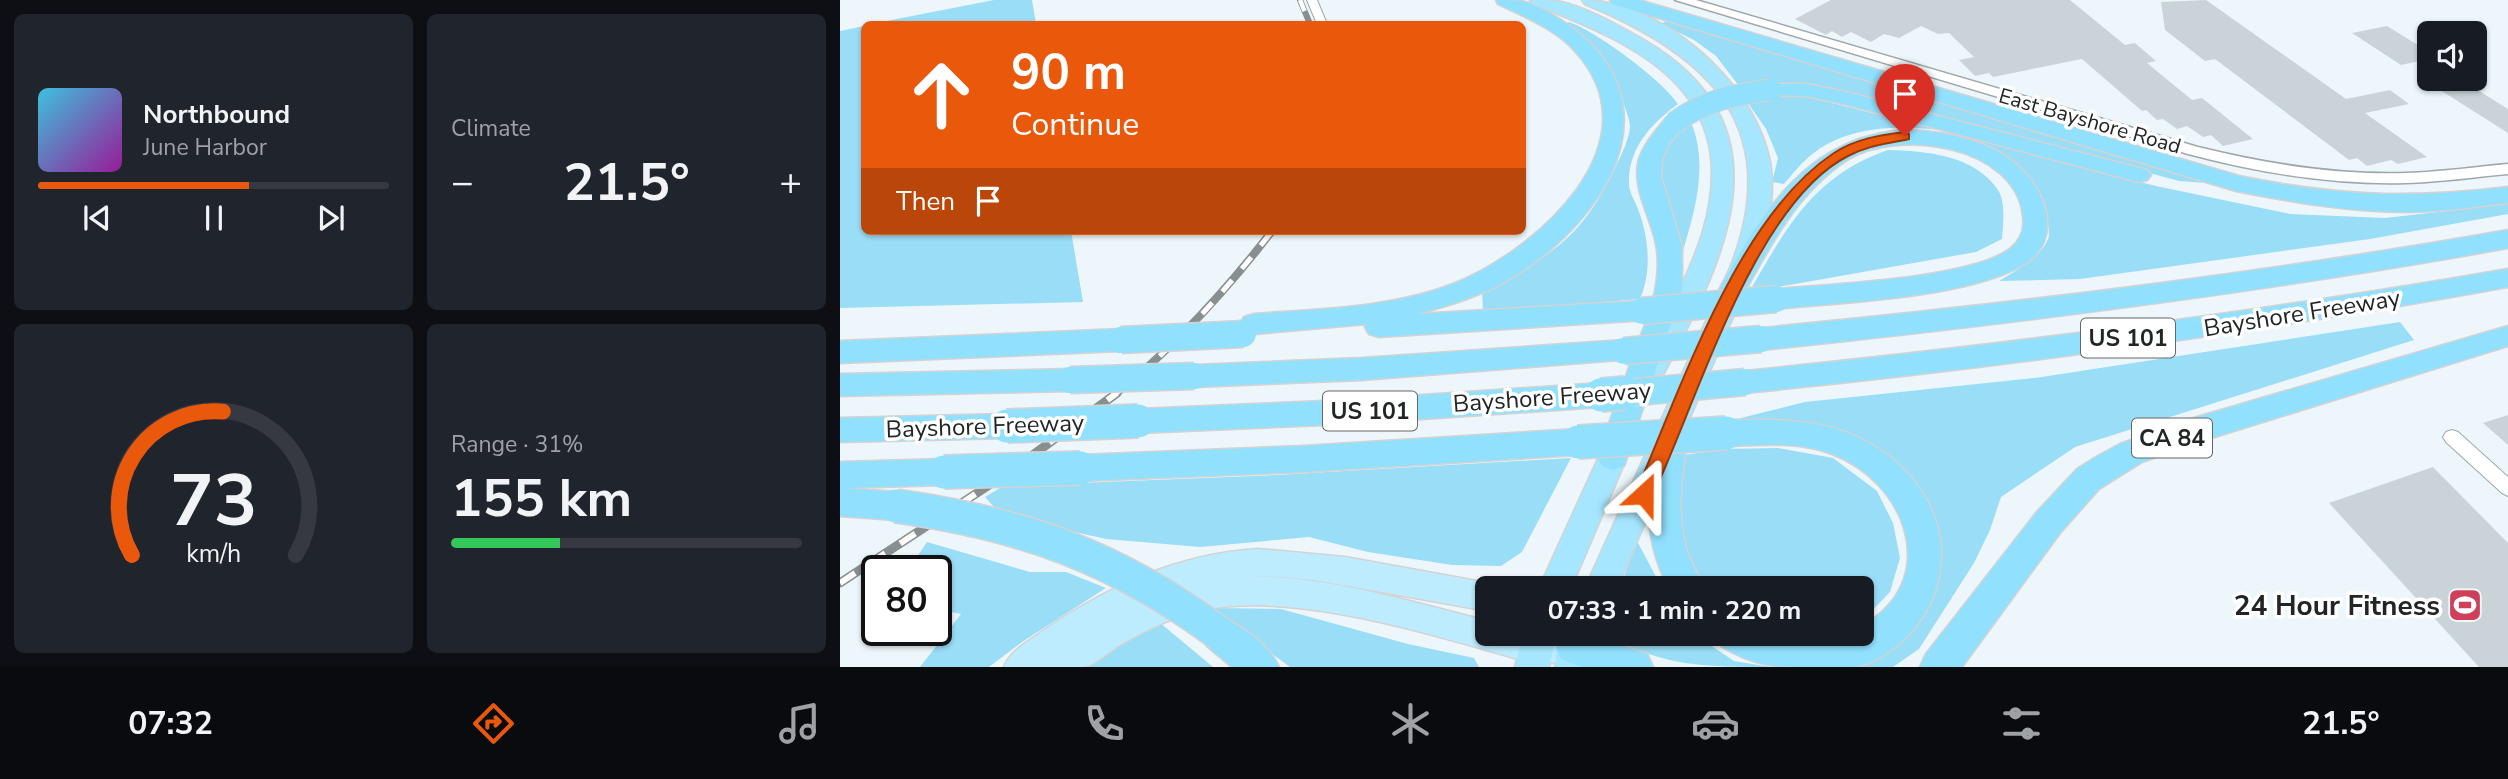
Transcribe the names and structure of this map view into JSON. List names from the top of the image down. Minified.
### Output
{"streets":{"highway":["Bayshore Freeway","US 101","CA 84"],"street":["East Bayshore Road"]},"places":{"sports":["24 Hour Fitness"]},"page":{"tile":["Climate",["Range · 31%","155 km"]],"turn":["90 m","Continue"],"song":["Northbound","June Harbor"],"heat":["−","21.5°","+"],"then":"Then","limit":"80","trip":"07:33 · 1 min · 220 m","tabs":["07:32","21.5°"],"gauge":["73","km/h"]}}
